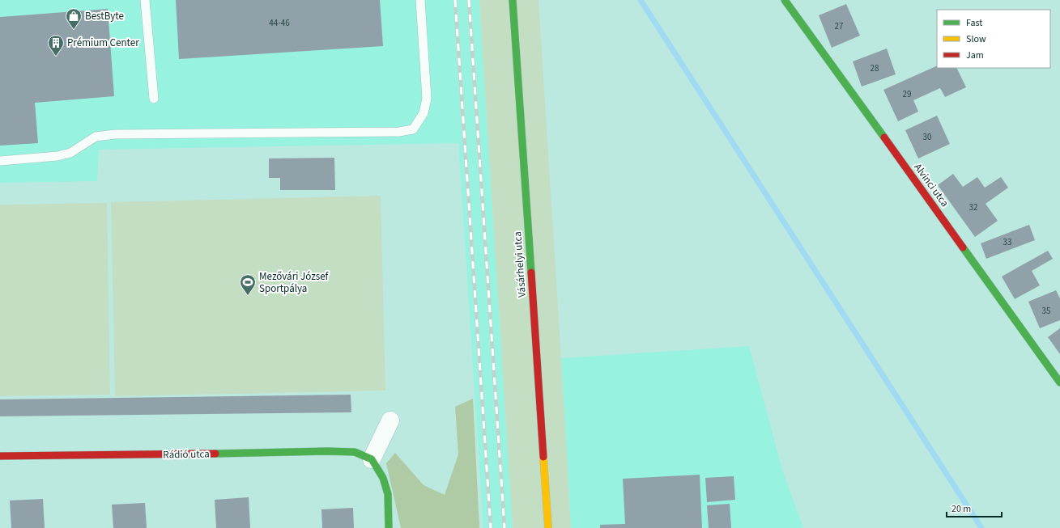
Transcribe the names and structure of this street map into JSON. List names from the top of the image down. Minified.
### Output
{"streets":{"street":["Alvinci utca","Vásárhelyi utca","Rádió utca"]},"places":{"shop":["BestByte"],"building":["Prémium Center"],"sports":["Mezővári József Sportpálya"]},"house_numbers":["44-46","27","28","29","30","32","33","35"],"legend":["Fast","Slow","Jam"],"scale_bar":"20 m"}
